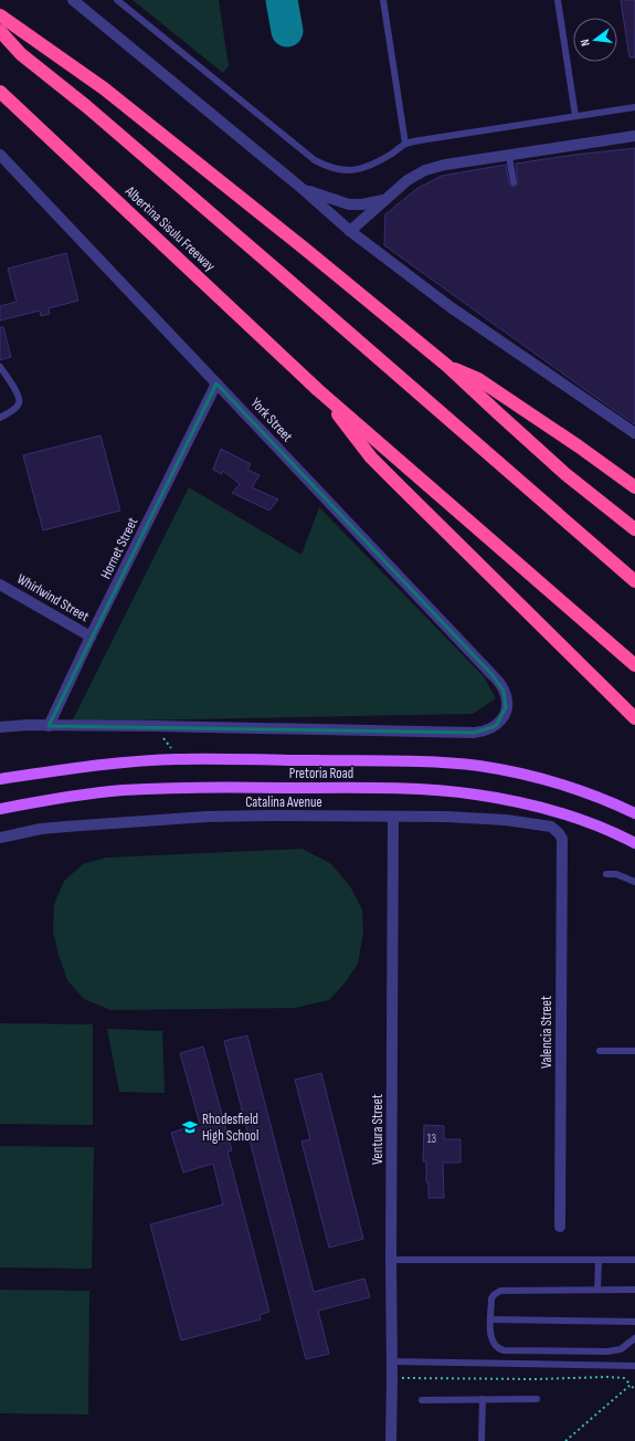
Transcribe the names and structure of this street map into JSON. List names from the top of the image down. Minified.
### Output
{"streets":{"highway":["Albertina Sisulu Freeway"],"main road":["Pretoria Road"],"street":["York Street","Hornet Street","Whirlwind Street","Catalina Avenue","Valencia Street","Ventura Street"]},"crossings":[["York Street","Hornet Street"],["Hornet Street","Whirlwind Street"],["Catalina Avenue","Valencia Street"],["Catalina Avenue","Ventura Street"]],"places":{"school or university":["Rhodesfield High School"]},"house_numbers":["13"],"north":"left"}
